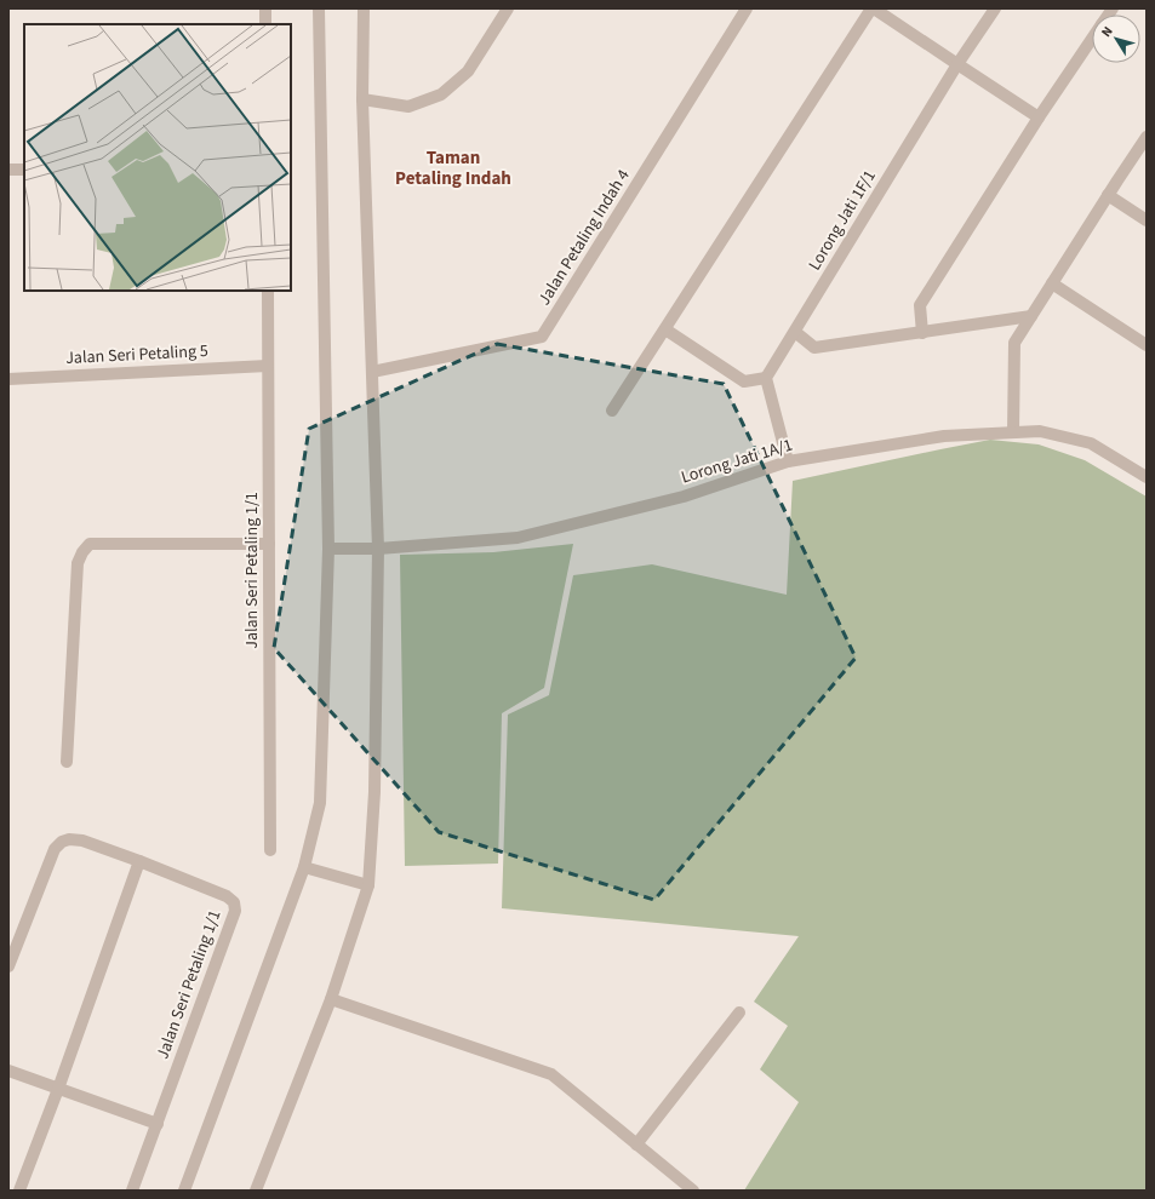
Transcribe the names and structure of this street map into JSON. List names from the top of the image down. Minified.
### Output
{"streets":{"street":["Lorong Jati 1F/1","Jalan Petaling Indah 4","Jalan Seri Petaling 5","Lorong Jati 1A/1","Jalan Seri Petaling 1/1"]},"crossings":[["Jalan Seri Petaling 5","Jalan Seri Petaling 1/1"]],"districts":["Taman Petaling Indah"],"north":"top left"}
